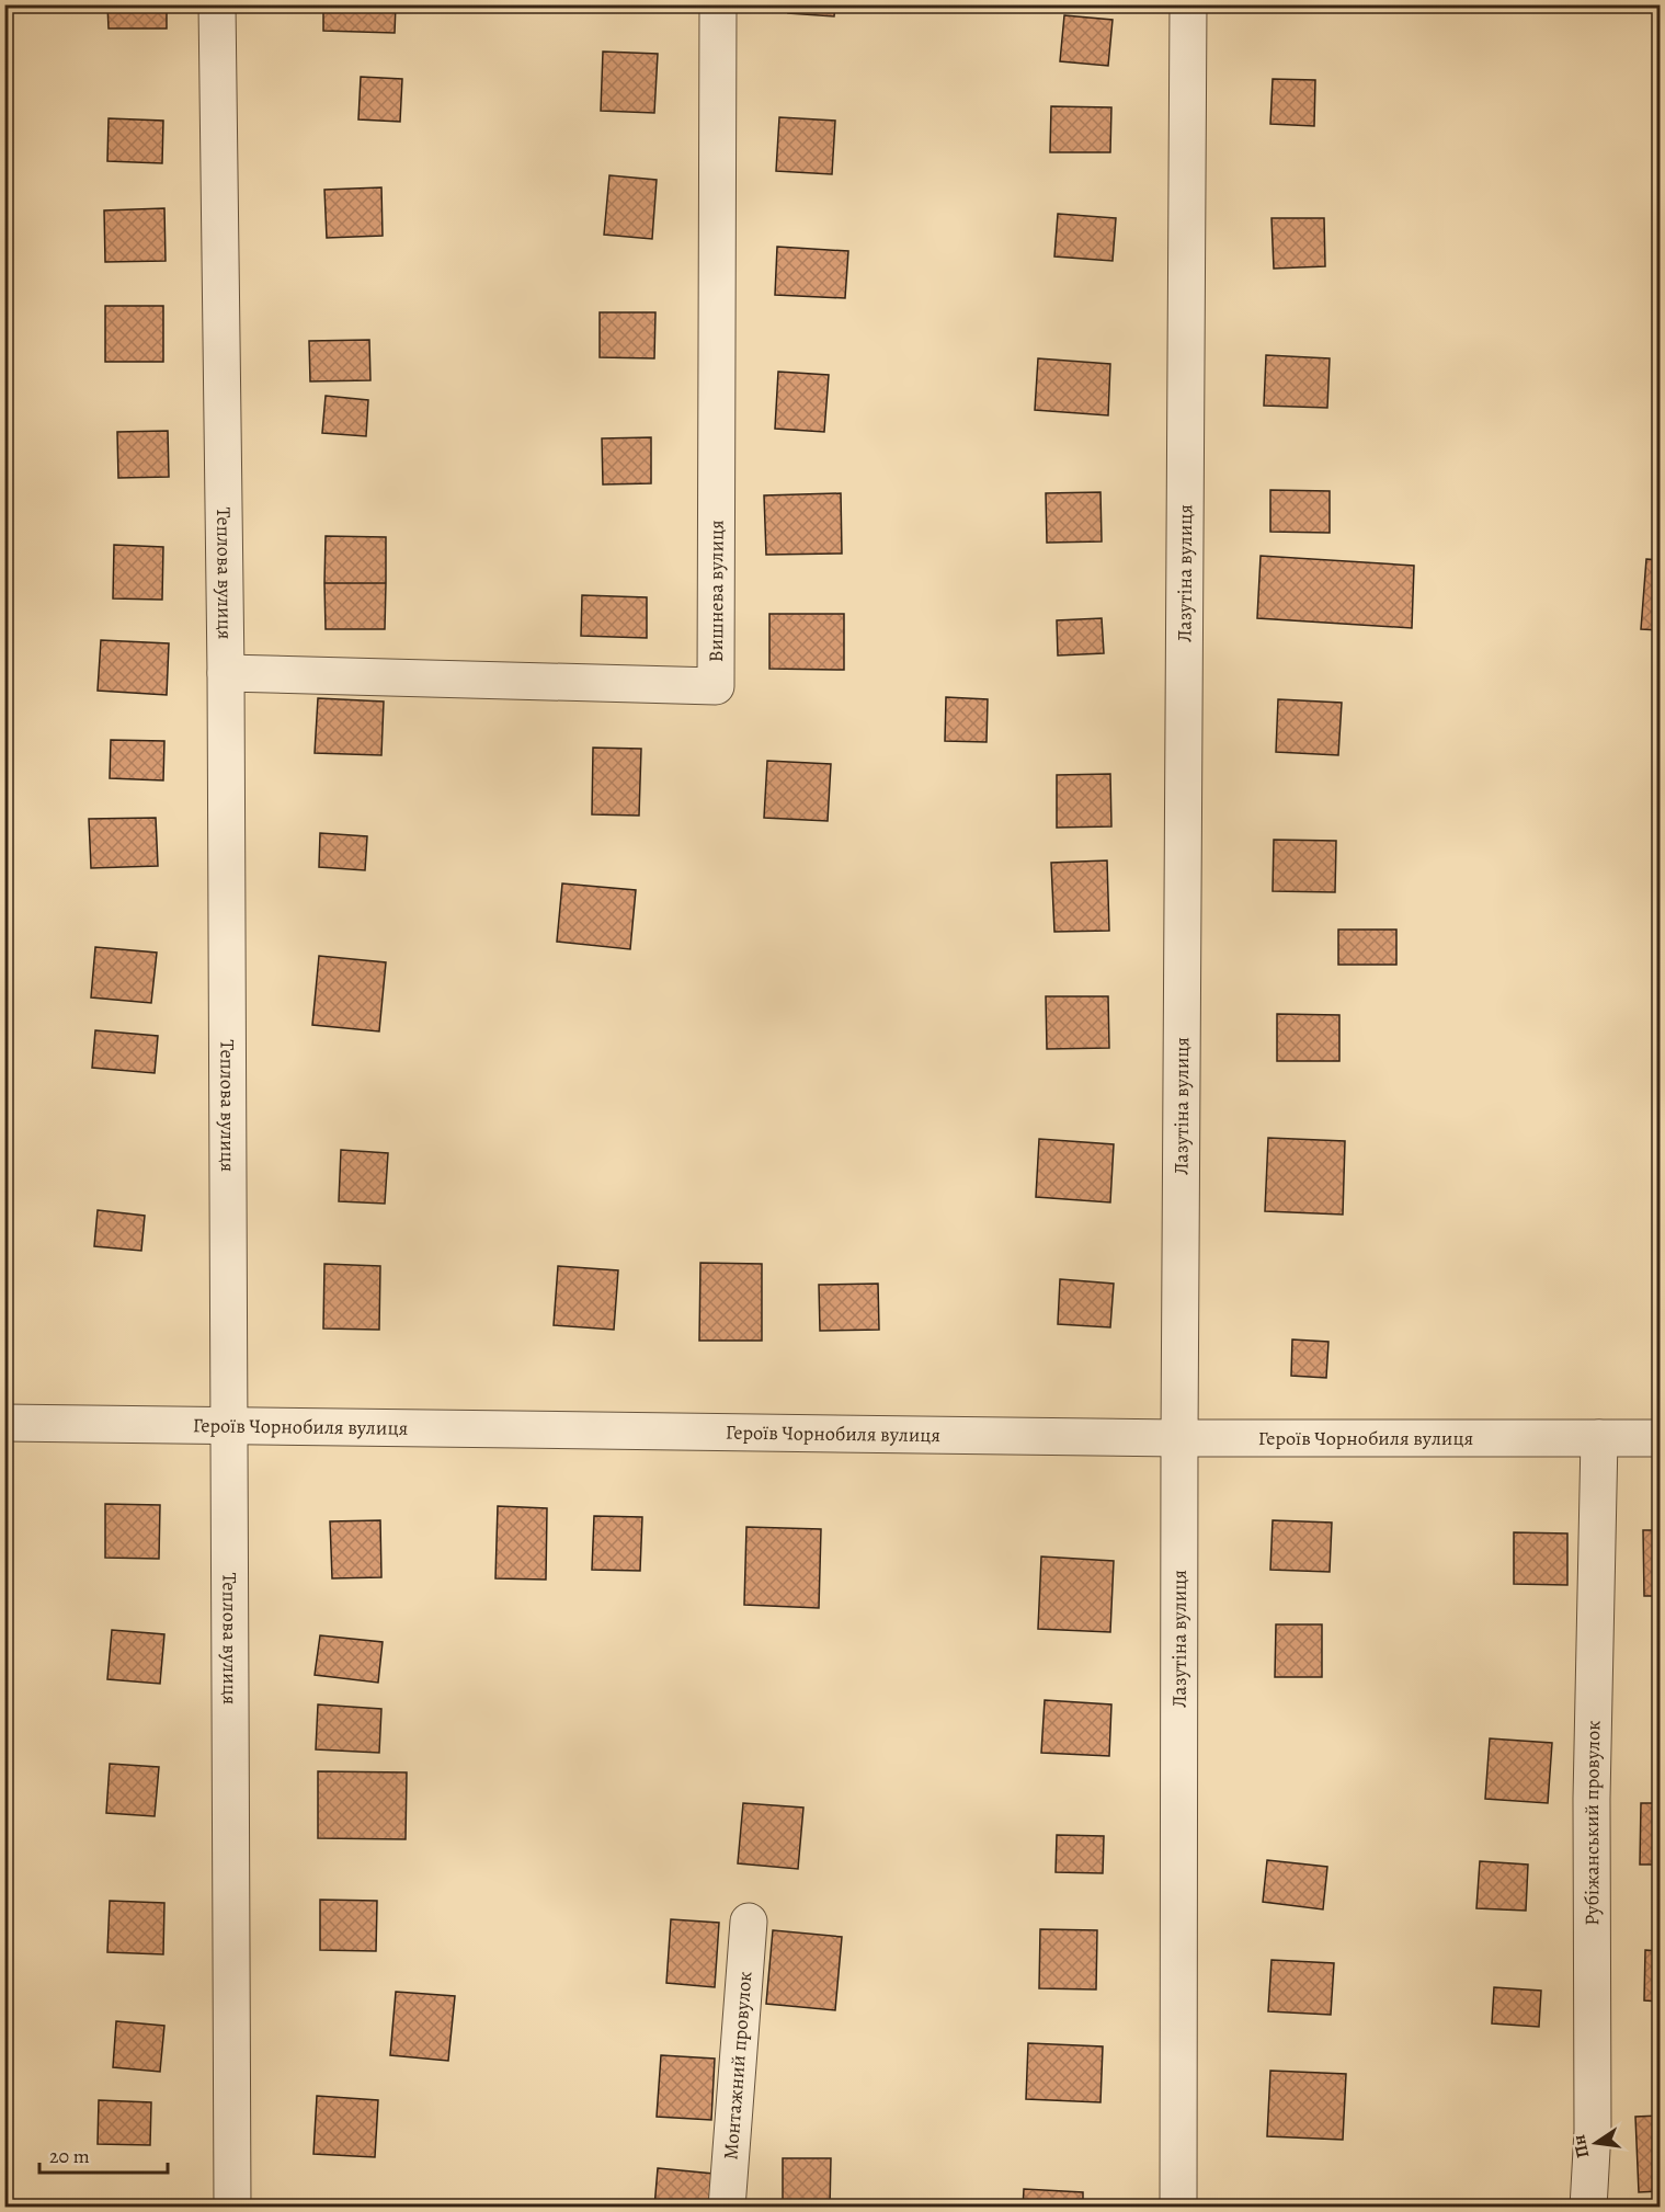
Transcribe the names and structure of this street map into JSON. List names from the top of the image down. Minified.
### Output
{"streets":{"street":["Теплова вулиця","Лазутіна вулиця","Вишнева вулиця","Героїв Чорнобиля вулиця","Рубіжанський провулок","Монтажний провулок"]},"crossings":[["Теплова вулиця","Вишнева вулиця"],["Теплова вулиця","Героїв Чорнобиля вулиця"],["Лазутіна вулиця","Героїв Чорнобиля вулиця"],["Героїв Чорнобиля вулиця","Рубіжанський провулок"]],"scale_bar":"20 m","north":"left"}
